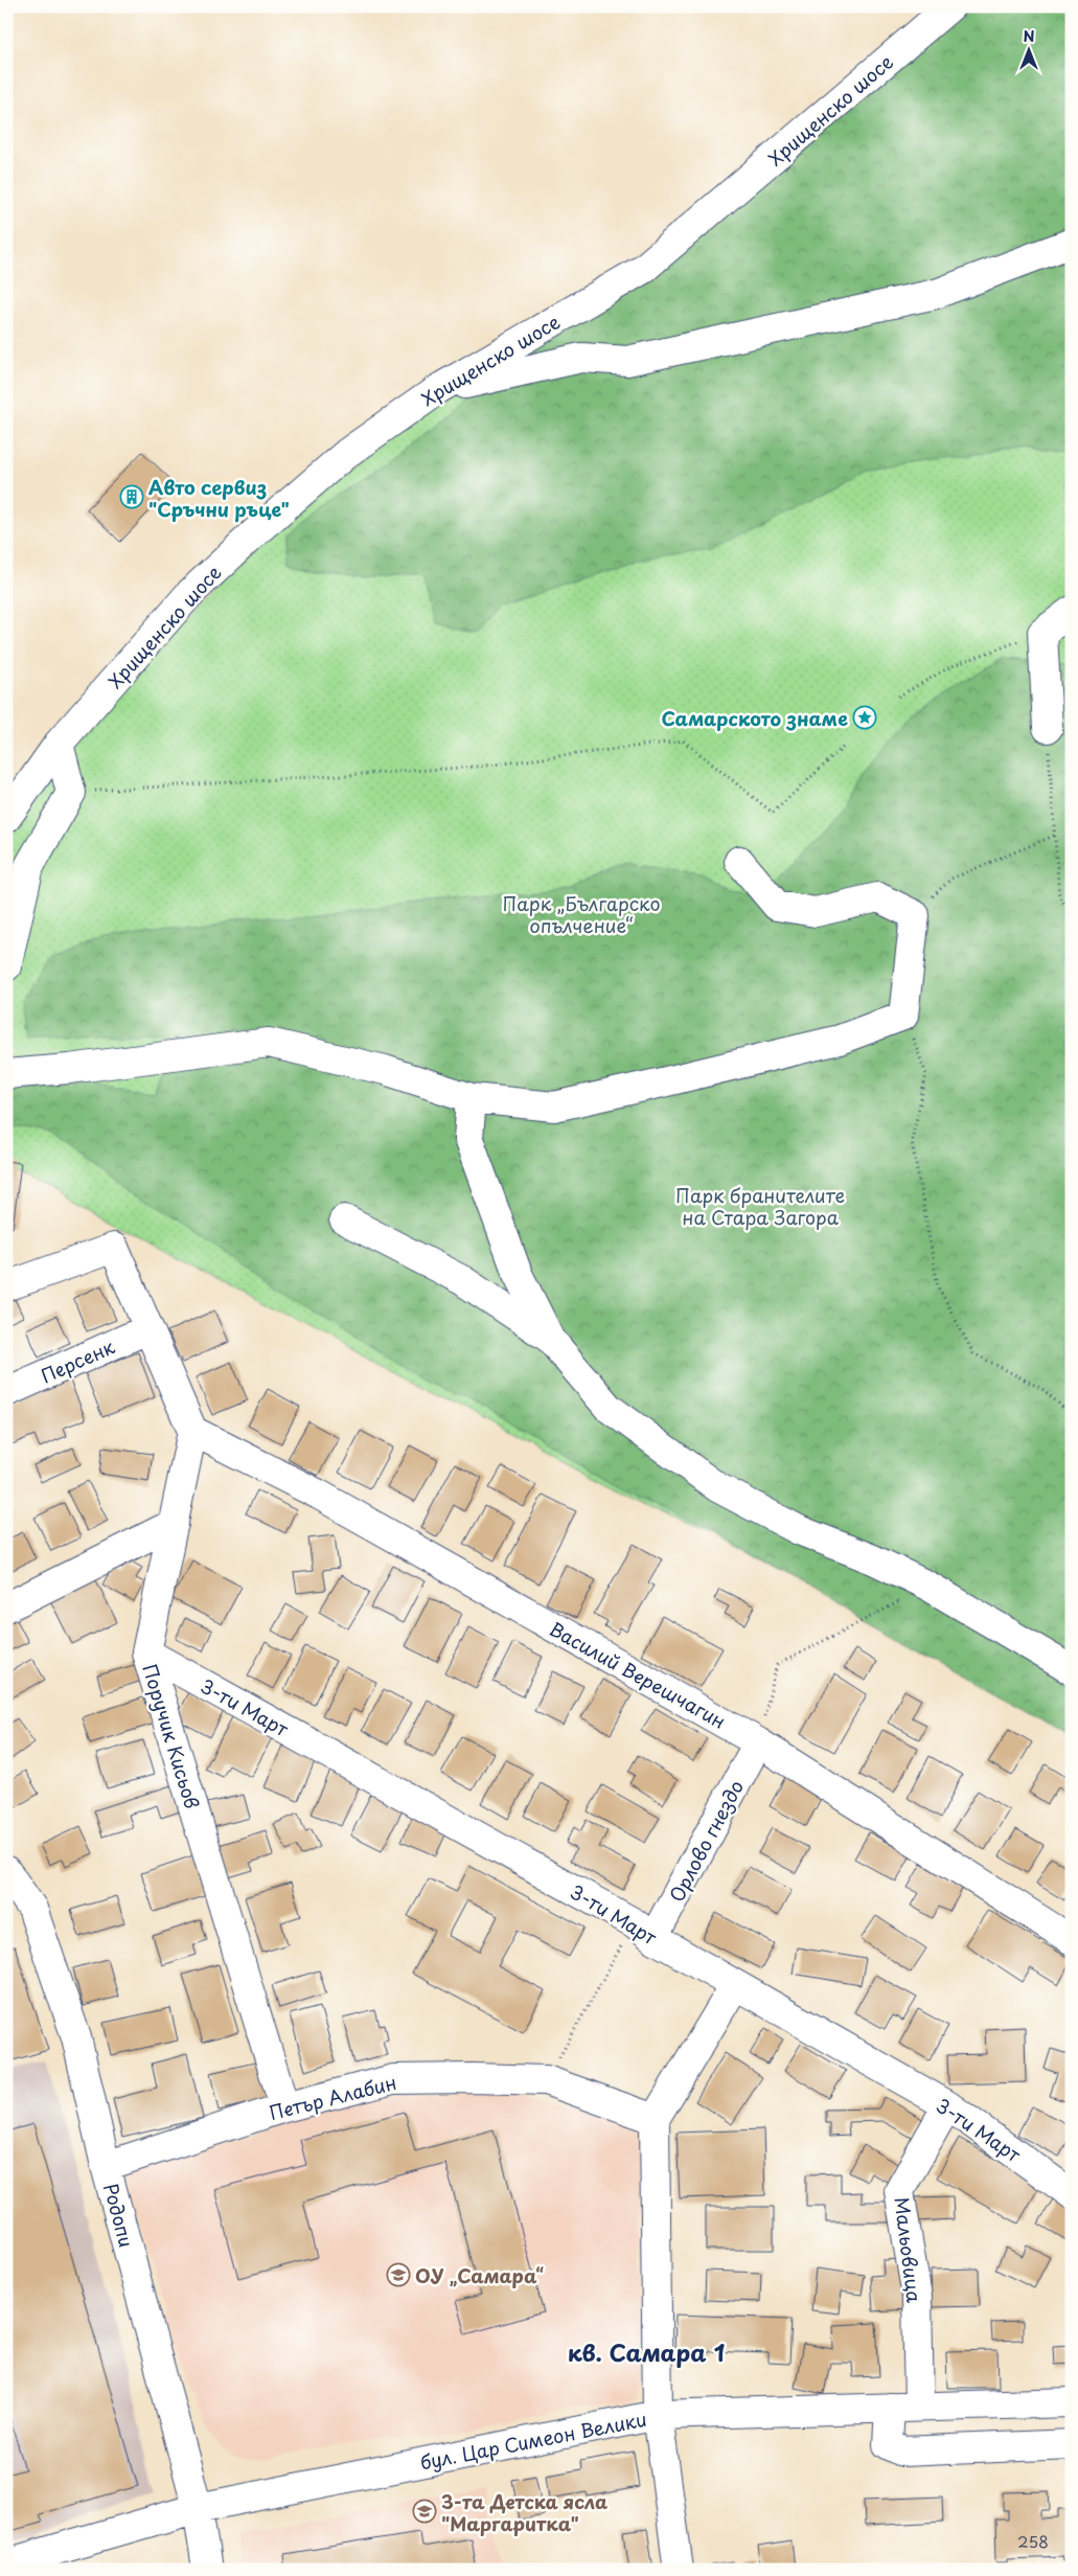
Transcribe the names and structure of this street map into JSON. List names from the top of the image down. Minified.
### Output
{"streets":{"street":["Хрищенско шосе","Персенк","Василий Верешчагин","3-ти Март","Поручик Кисьов","Орлово гнездо","Петър Алабин","Родопи","Мальовица","бул. Цар Симеон Велики"]},"crossings":[["Василий Верешчагин","Поручик Кисьов"],["Василий Верешчагин","Орлово гнездо"],["3-ти Март","Поручик Кисьов"],["3-ти Март","Орлово гнездо"],["3-ти Март","Мальовица"],["Поручик Кисьов","Петър Алабин"],["Петър Алабин","Родопи"],["Родопи","бул. Цар Симеон Велики"],["Мальовица","бул. Цар Симеон Велики"]],"districts":["кв. Самара 1"],"parks":["Парк „Българско опълчение“","Парк бранителите на Стара Загора"],"places":{"building":["Авто сервиз \"Сръчни ръце\""],"place":["Самарското знаме"],"school or university":["ОУ „Самара“","3-та Детска ясла \"Маргаритка\""]},"house_numbers":["258"],"north":"top"}
